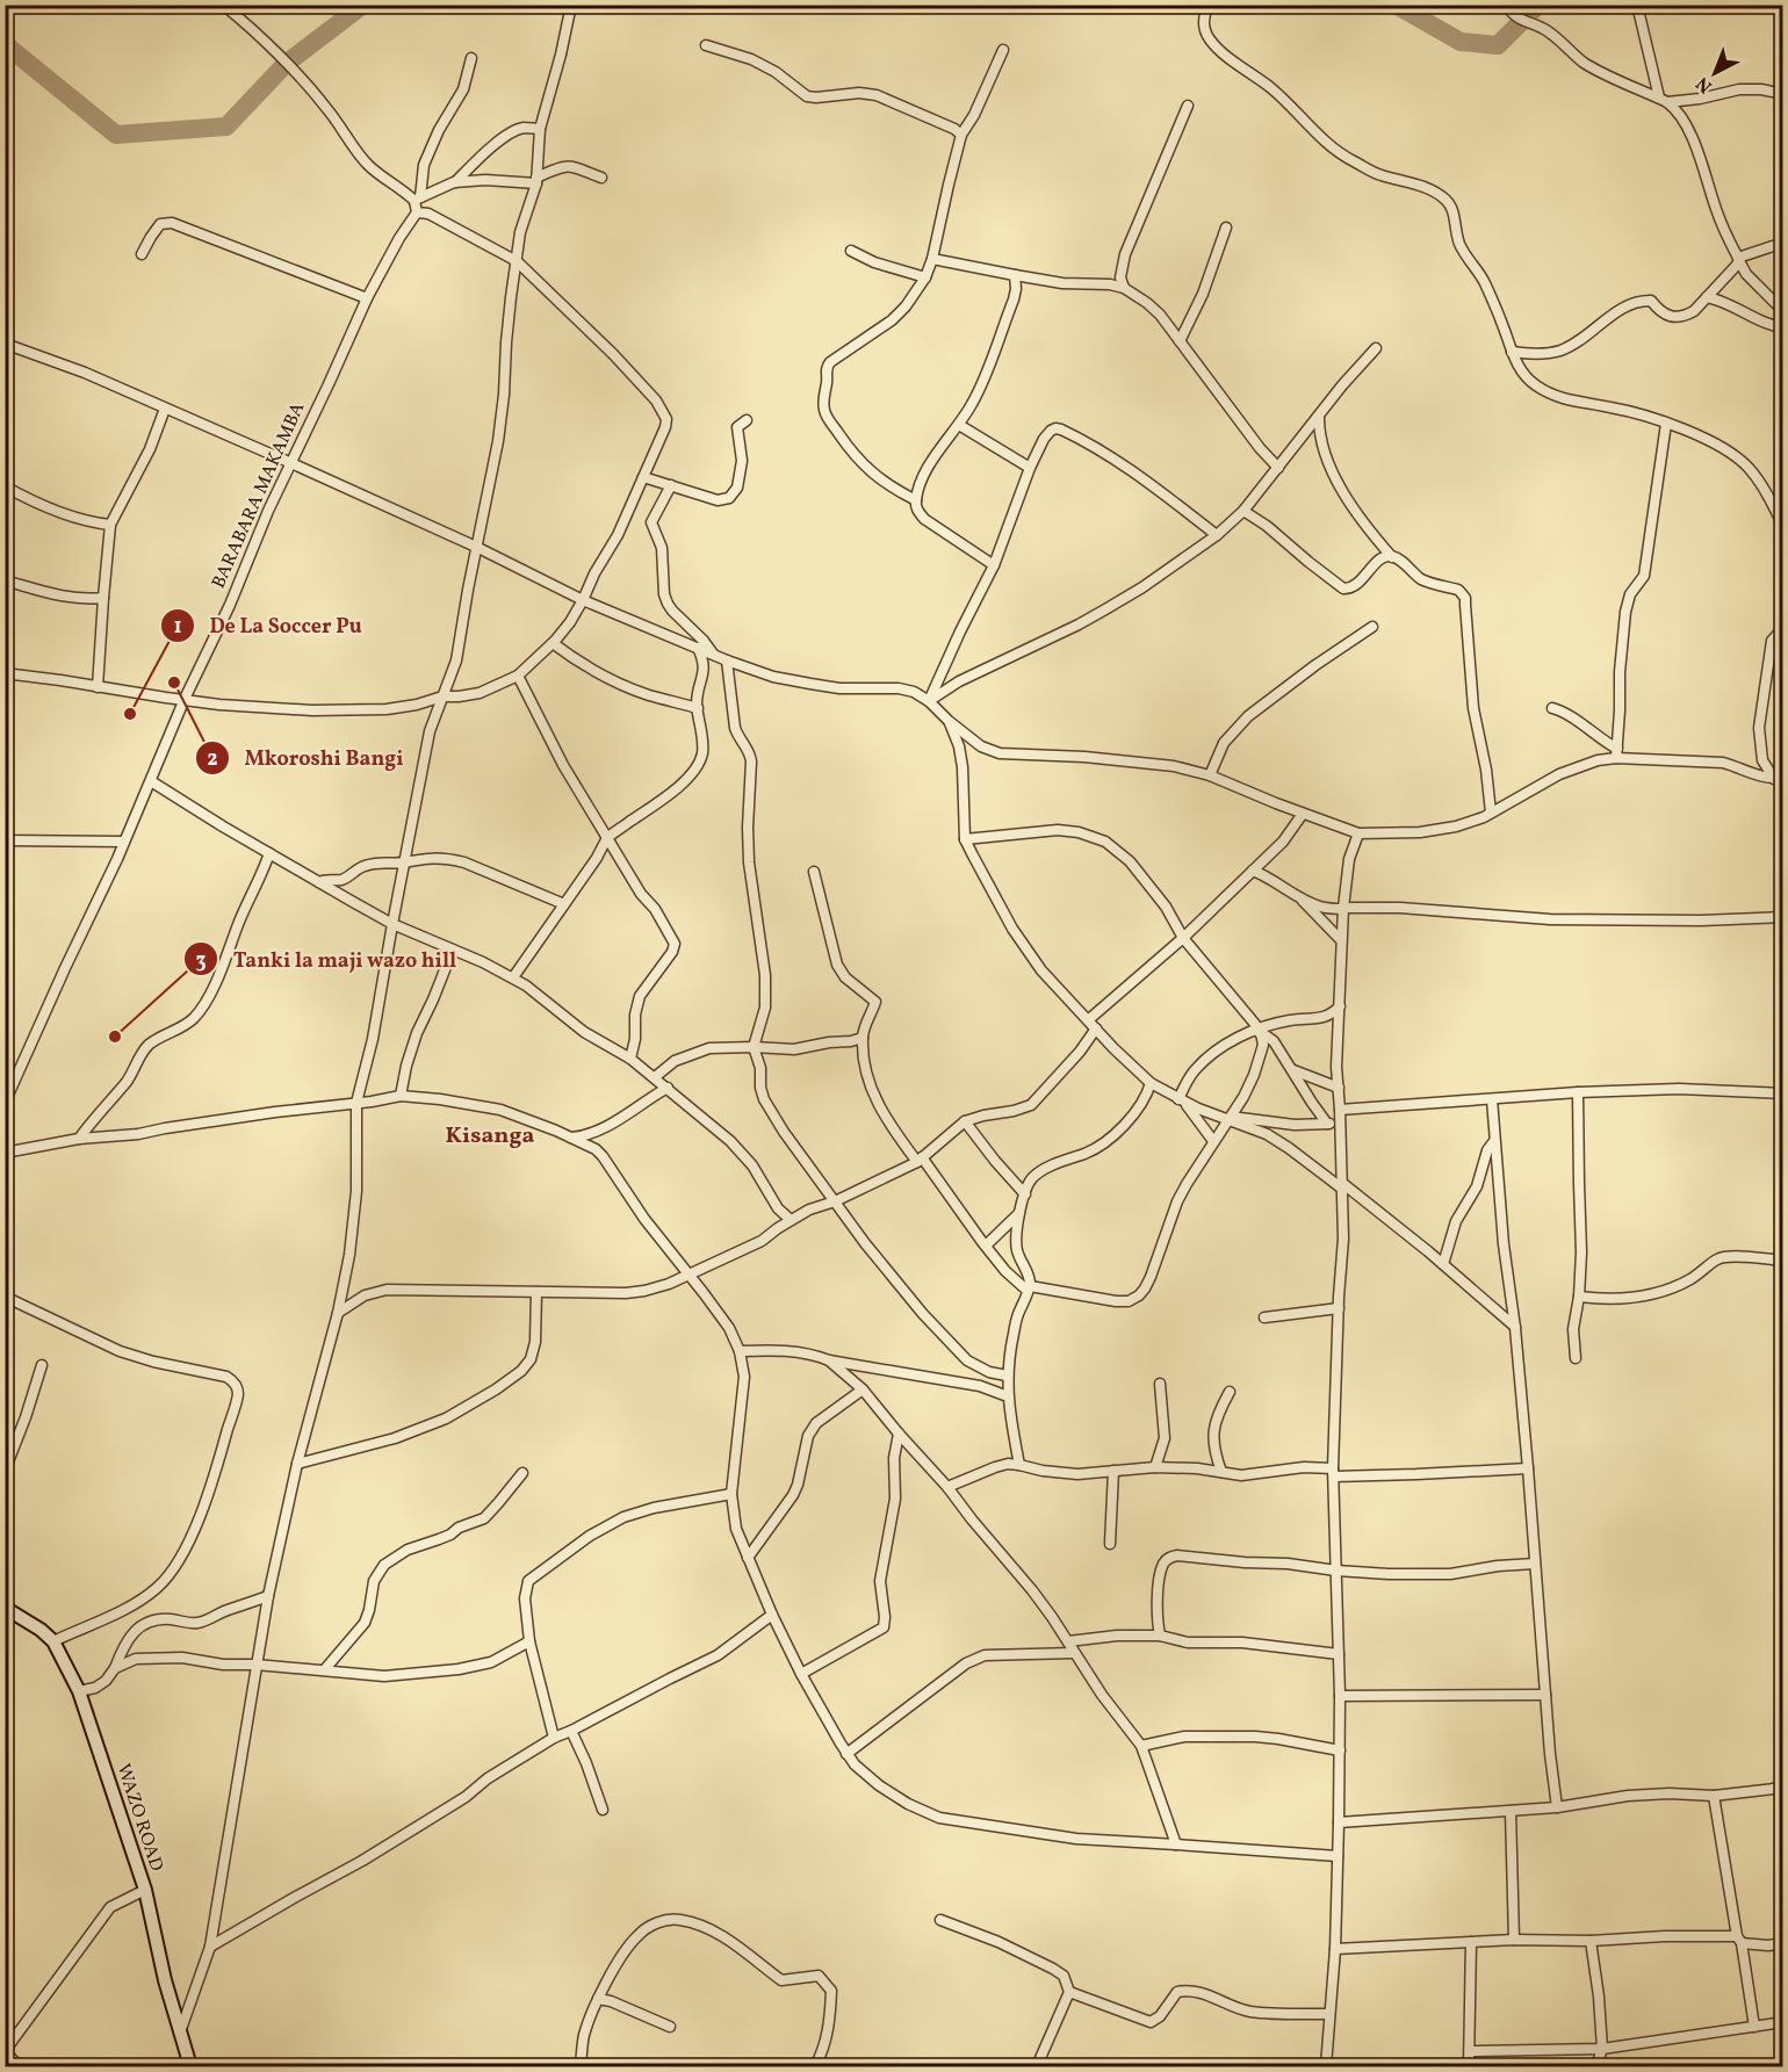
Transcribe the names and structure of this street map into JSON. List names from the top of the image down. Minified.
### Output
{"streets":{"main road":["WAZO ROAD"],"street":["BARABARA MAKAMBA"]},"districts":["Kisanga"],"places":["Mkoroshi Bangi","De La Soccer Pu","Tanki la maji wazo hill"],"north":"bottom left"}
